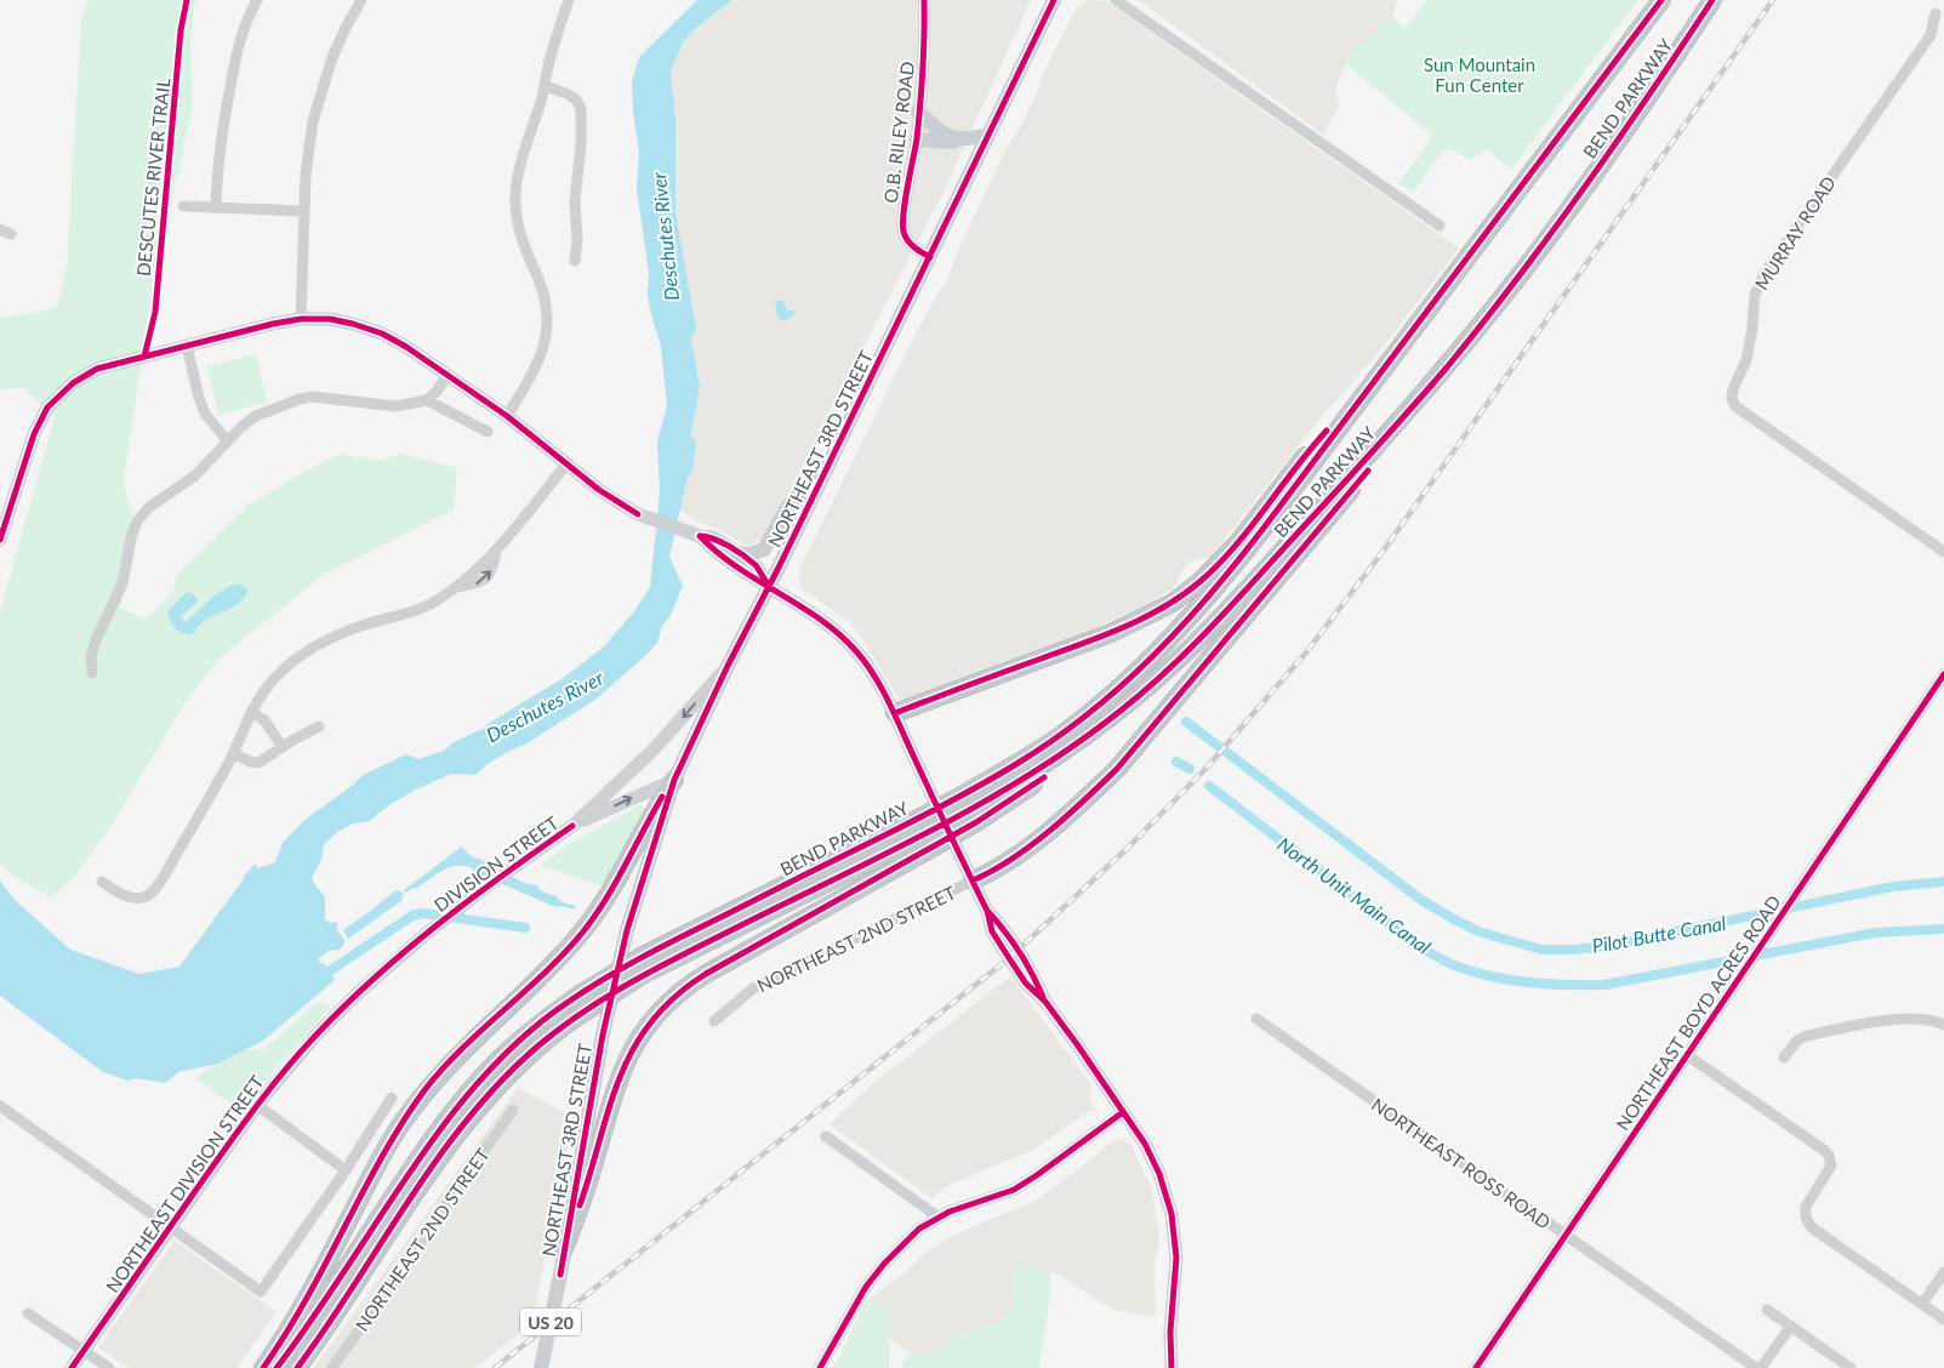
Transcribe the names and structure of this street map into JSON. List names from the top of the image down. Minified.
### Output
{"streets":{"highway":["BEND PARKWAY"],"main road":["NORTHEAST 3RD STREET","DIVISION STREET","NORTHEAST DIVISION STREET","US 20"],"street":["O.B. RILEY ROAD","MURRAY ROAD","NORTHEAST 2ND STREET","NORTHEAST BOYD ACRES ROAD","NORTHEAST ROSS ROAD"],"cycle path":["DESCUTES RIVER TRAIL"]},"crossings":[["O.B. RILEY ROAD","NORTHEAST 3RD STREET"],["NORTHEAST 3RD STREET","DIVISION STREET"],["DIVISION STREET","NORTHEAST DIVISION STREET"],["NORTHEAST BOYD ACRES ROAD","NORTHEAST ROSS ROAD"]],"water":["Deschutes River","North Unit Main Canal","Pilot Butte Canal"],"parks":["Sun Mountain Fun Center"]}
